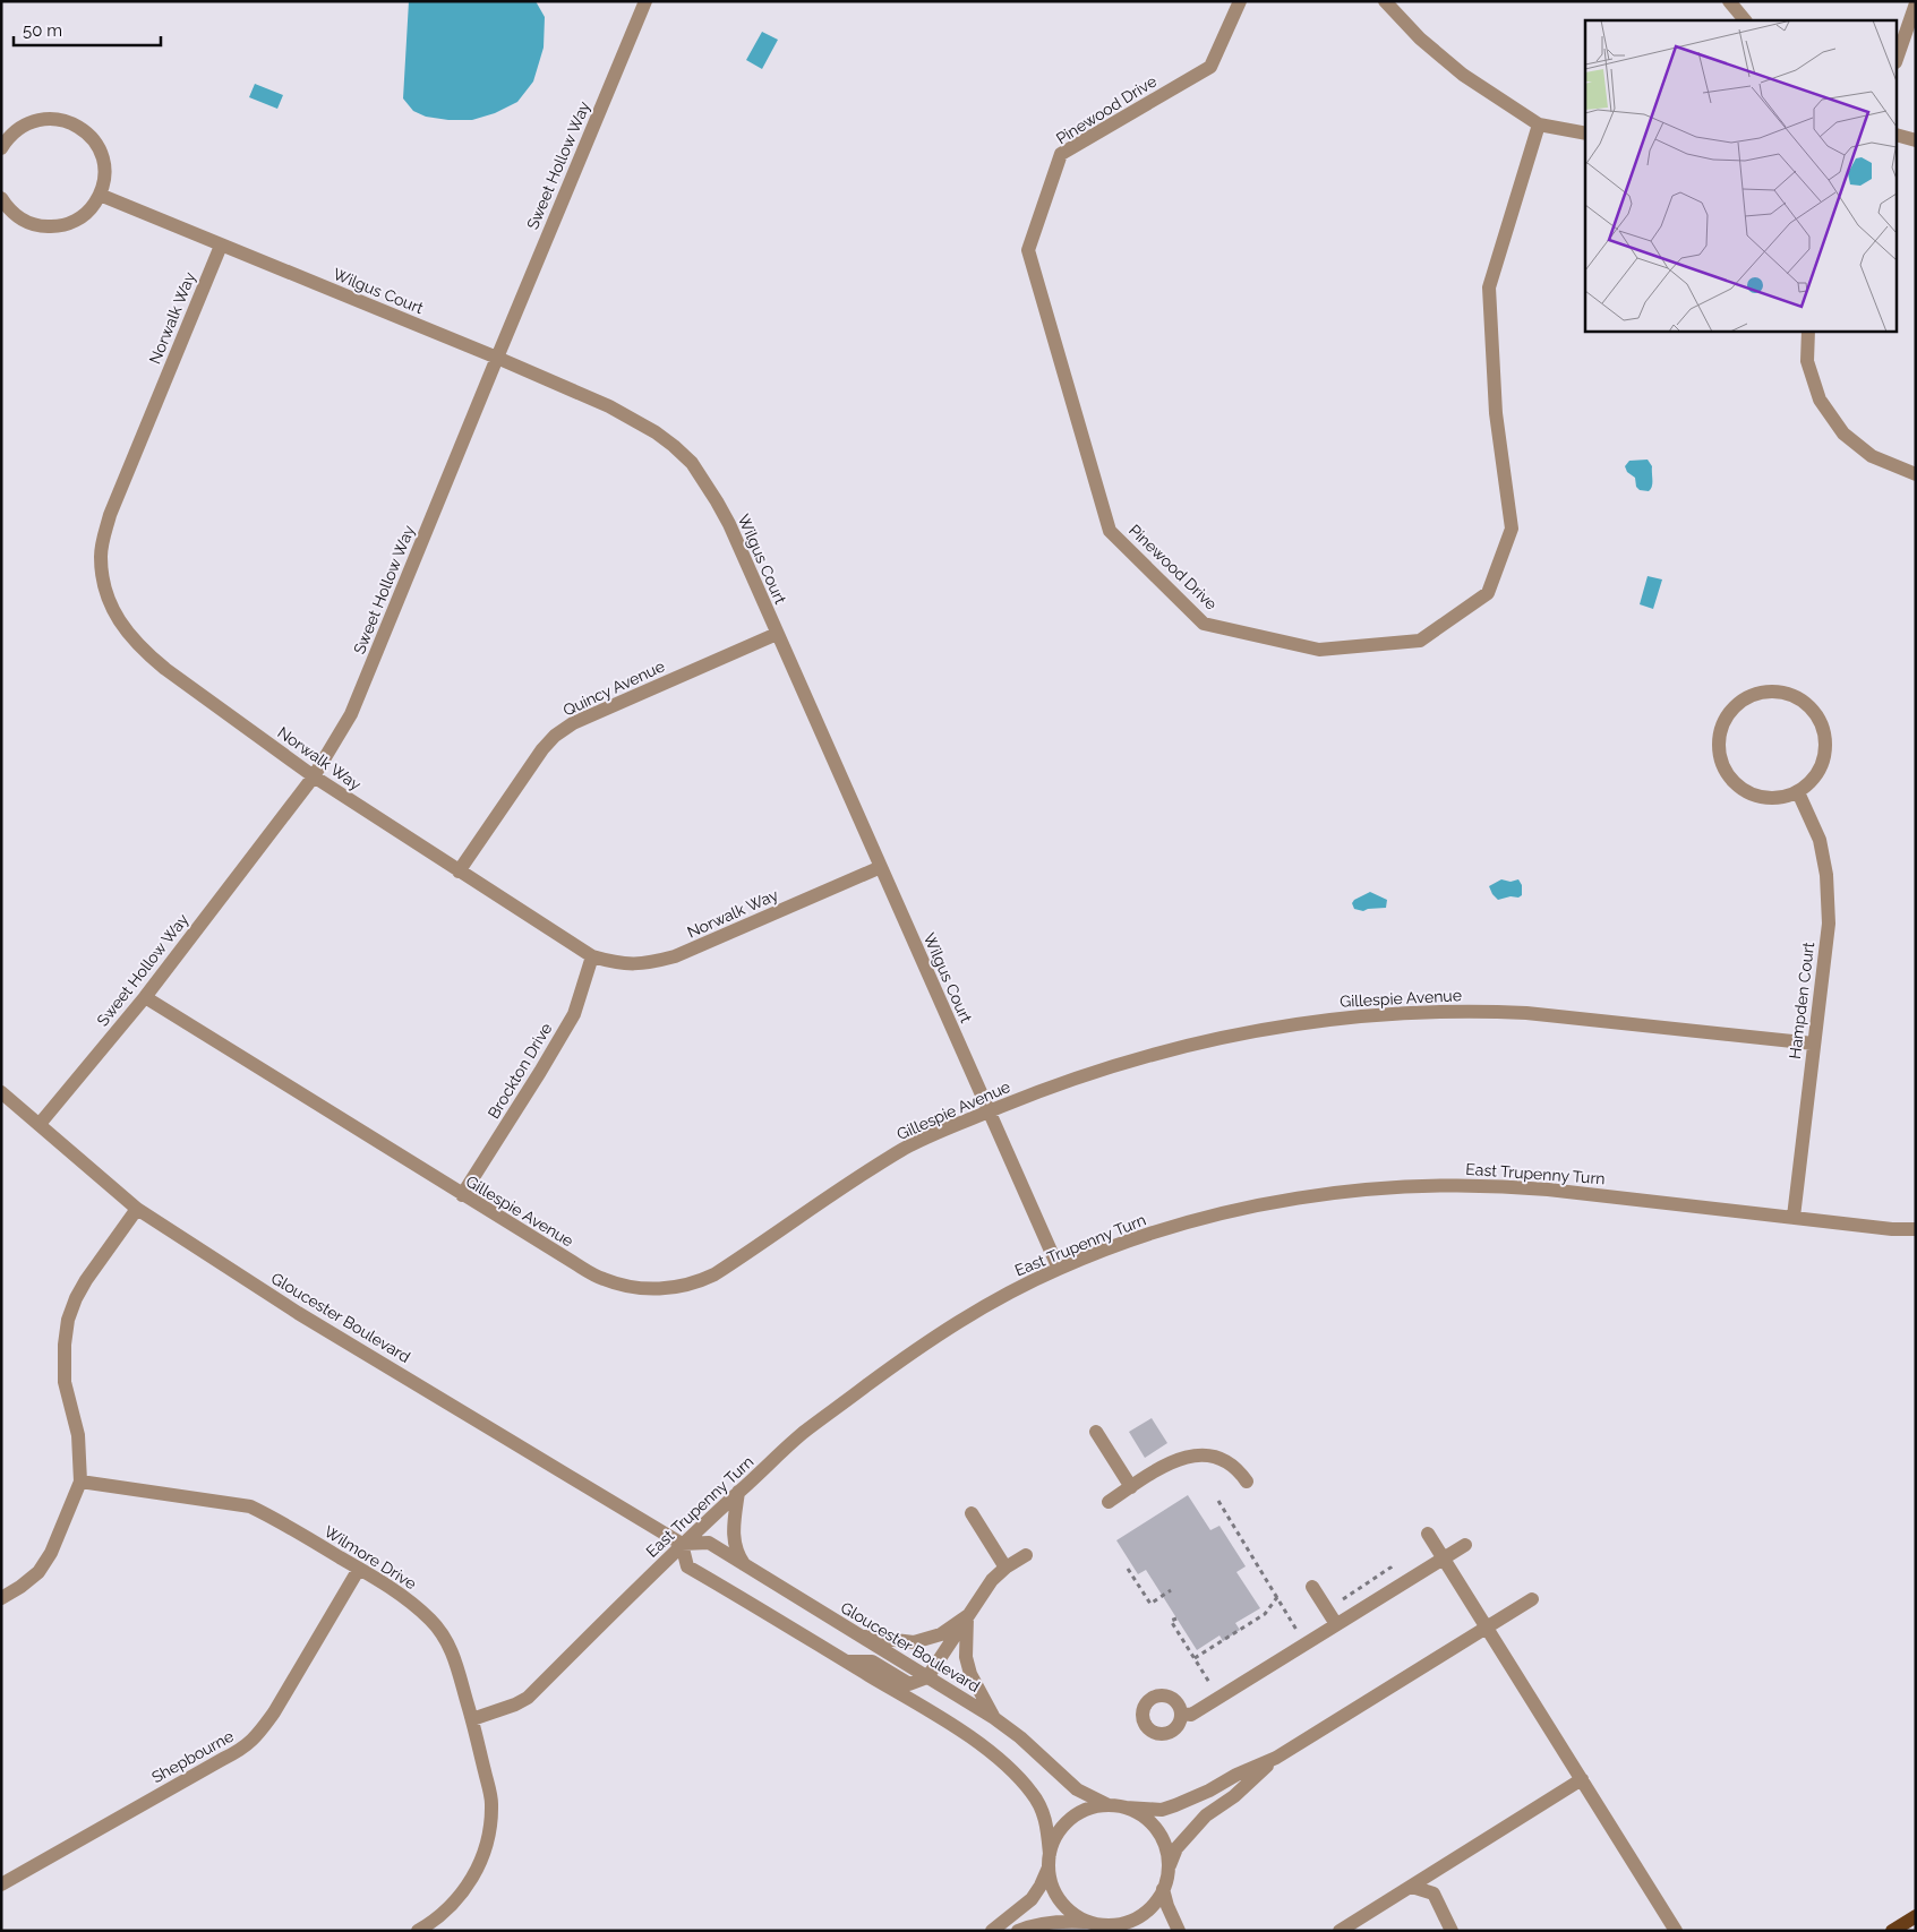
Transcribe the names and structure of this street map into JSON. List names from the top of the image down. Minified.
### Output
{"streets":{"street":["Pinewood Drive","Sweet Hollow Way","Wilgus Court","Norwalk Way","Quincy Avenue","Gillespie Avenue","Hampden Court","Brockton Drive","East Trupenny Turn","Gloucester Boulevard","Wilmore Drive","Shepbourne"]},"crossings":[["Sweet Hollow Way","Wilgus Court"],["Sweet Hollow Way","Norwalk Way"],["Sweet Hollow Way","Gillespie Avenue"],["Sweet Hollow Way","Gloucester Boulevard"],["Wilgus Court","Norwalk Way"],["Wilgus Court","Quincy Avenue"],["Wilgus Court","Gillespie Avenue"],["Wilgus Court","East Trupenny Turn"],["Norwalk Way","Quincy Avenue"],["Norwalk Way","Brockton Drive"],["Gillespie Avenue","Hampden Court"],["Gillespie Avenue","Brockton Drive"],["Hampden Court","East Trupenny Turn"],["East Trupenny Turn","Gloucester Boulevard"],["East Trupenny Turn","Wilmore Drive"],["Wilmore Drive","Shepbourne"]],"scale_bar":"50 m"}
